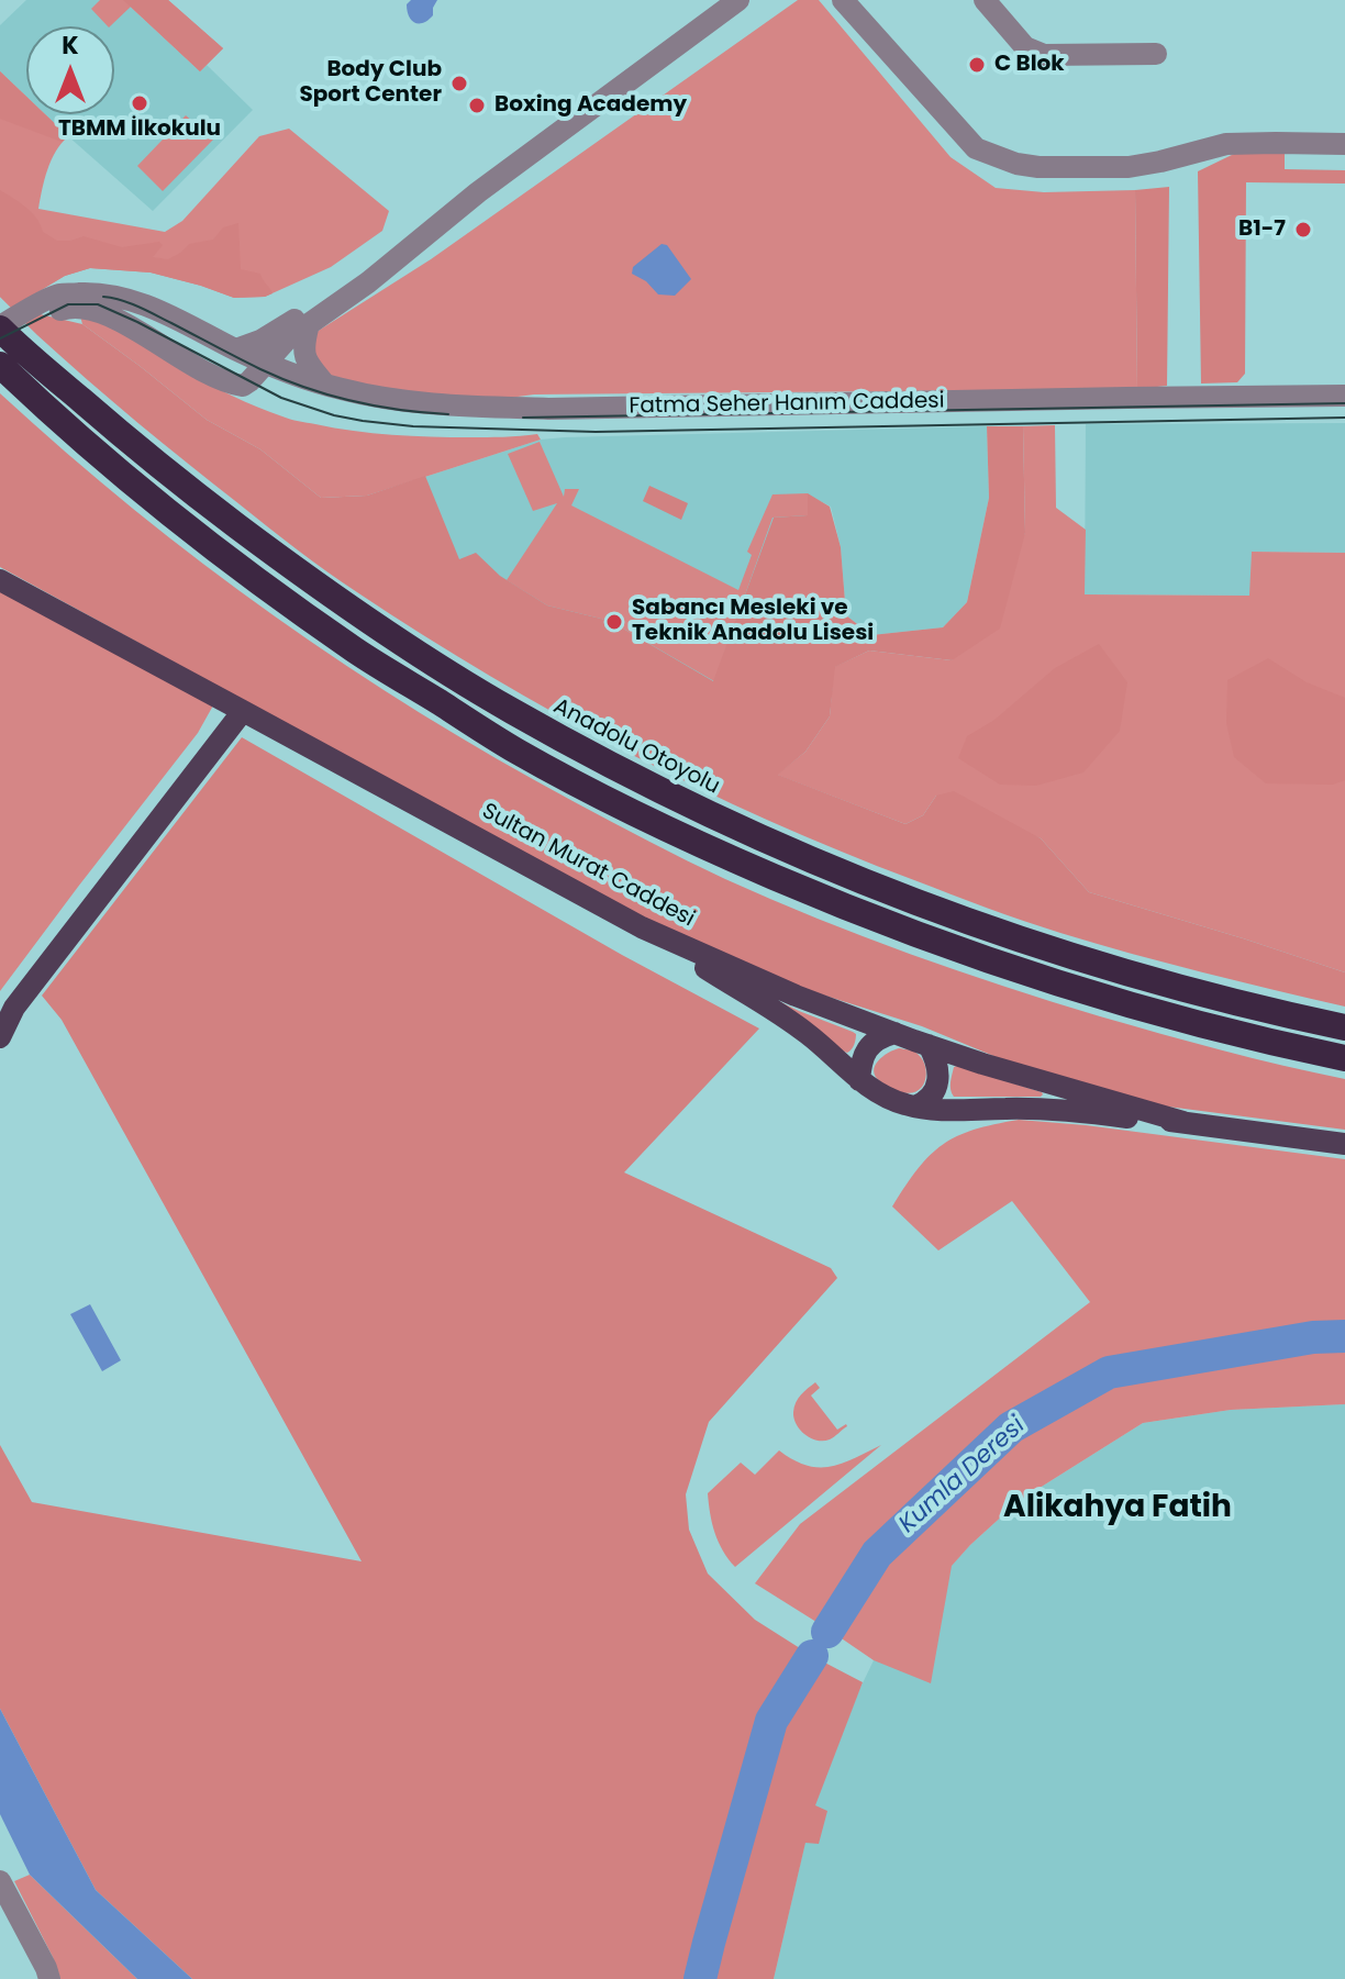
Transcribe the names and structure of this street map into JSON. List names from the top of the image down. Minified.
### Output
{"streets":{"highway":["Anadolu Otoyolu"],"main road":["Sultan Murat Caddesi"],"street":["Fatma Seher Hanım Caddesi"]},"crossings":[["Fatma Seher Hanım Caddesi","Anadolu Otoyolu"]],"districts":["Alikahya Fatih"],"water":["Kumla Deresi"],"places":["C Blok","Body Club Sport Center","TBMM İlkokulu","Boxing Academy","B1-7","Sabancı Mesleki ve Teknik Anadolu Lisesi"],"north":"top"}
